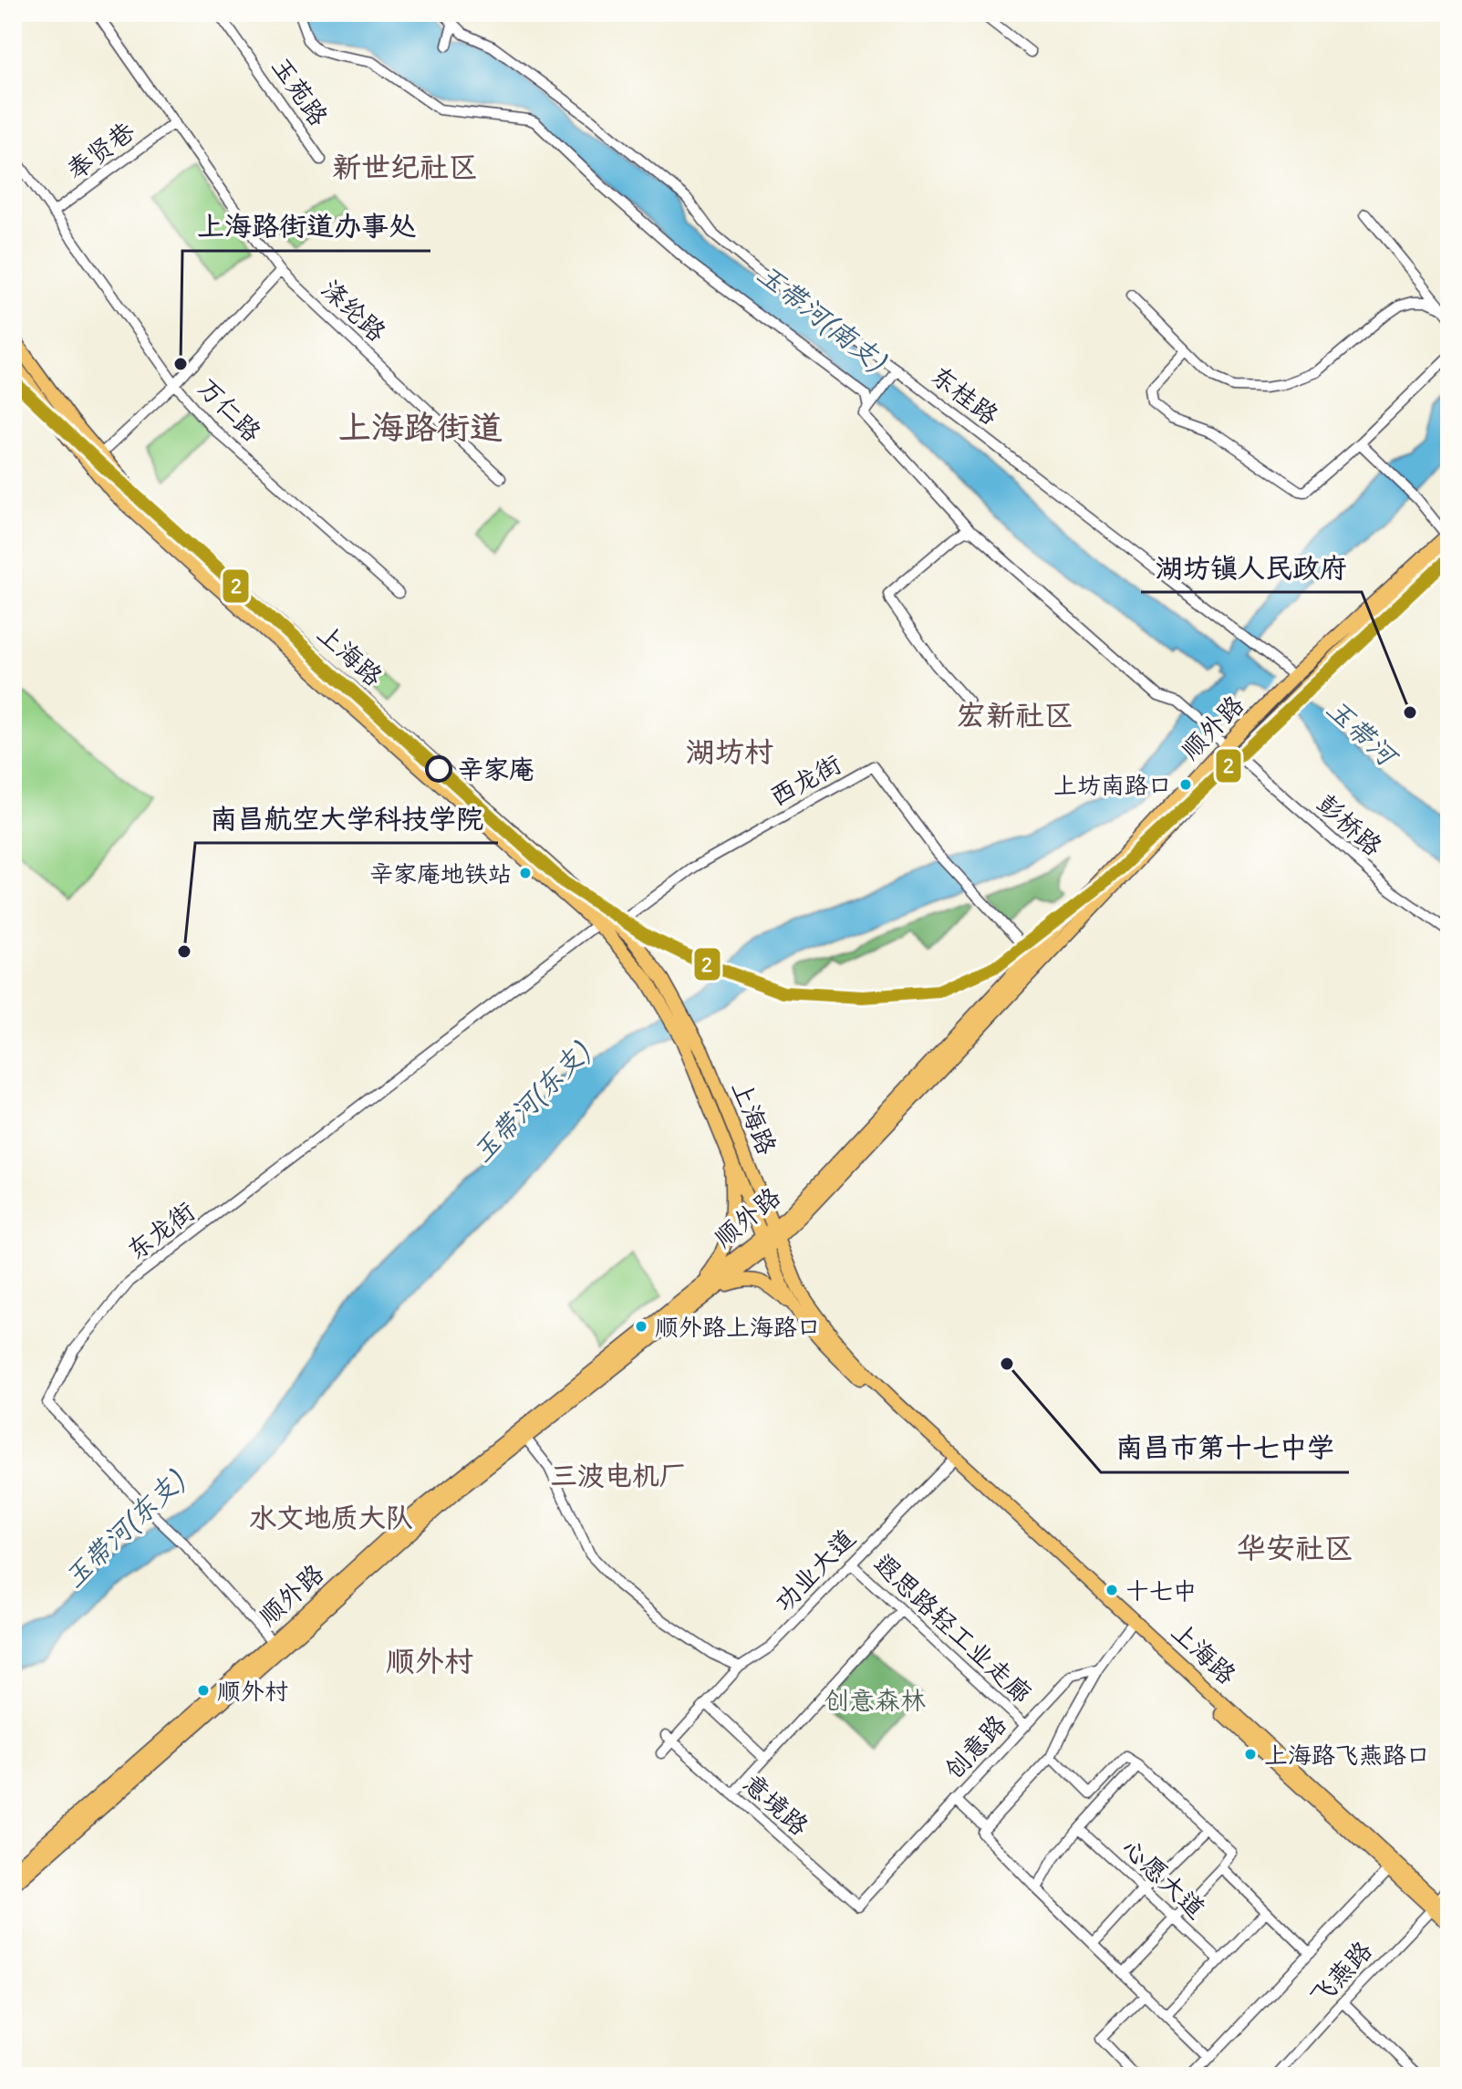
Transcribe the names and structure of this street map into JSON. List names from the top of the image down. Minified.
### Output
{"streets":{"main road":["上海路","顺外路"],"street":["玉苑路","奉贤巷","涤纶路","东桂路","万仁路","西龙街","彭桥路","东龙街","功业大道","遐思路轻工业走廊","创意路","意境路","心愿大道","飞燕路"]},"crossings":[["奉贤巷","涤纶路"],["奉贤巷","万仁路"],["东桂路","顺外路"],["上海路","顺外路"],["上海路","西龙街"],["上海路","东龙街"],["上海路","功业大道"],["上海路","飞燕路"],["顺外路","西龙街"],["顺外路","彭桥路"],["顺外路","东龙街"],["功业大道","遐思路轻工业走廊"],["功业大道","意境路"],["遐思路轻工业走廊","创意路"],["创意路","意境路"]],"districts":["新世纪社区","上海路街道","宏新社区","湖坊村","三波电机厂","水文地质大队","华安社区","顺外村"],"water":["玉带河(南支)","玉带河","玉带河(东支)"],"parks":["创意森林"],"places":["上海路街道办事处","湖坊镇人民政府","辛家庵","上坊南路口","辛家庵地铁站","南昌航空大学科技学院","顺外路上海路口","南昌市第十七中学","十七中","顺外村","上海路飞燕路口"],"lines":["transit line 2"]}
